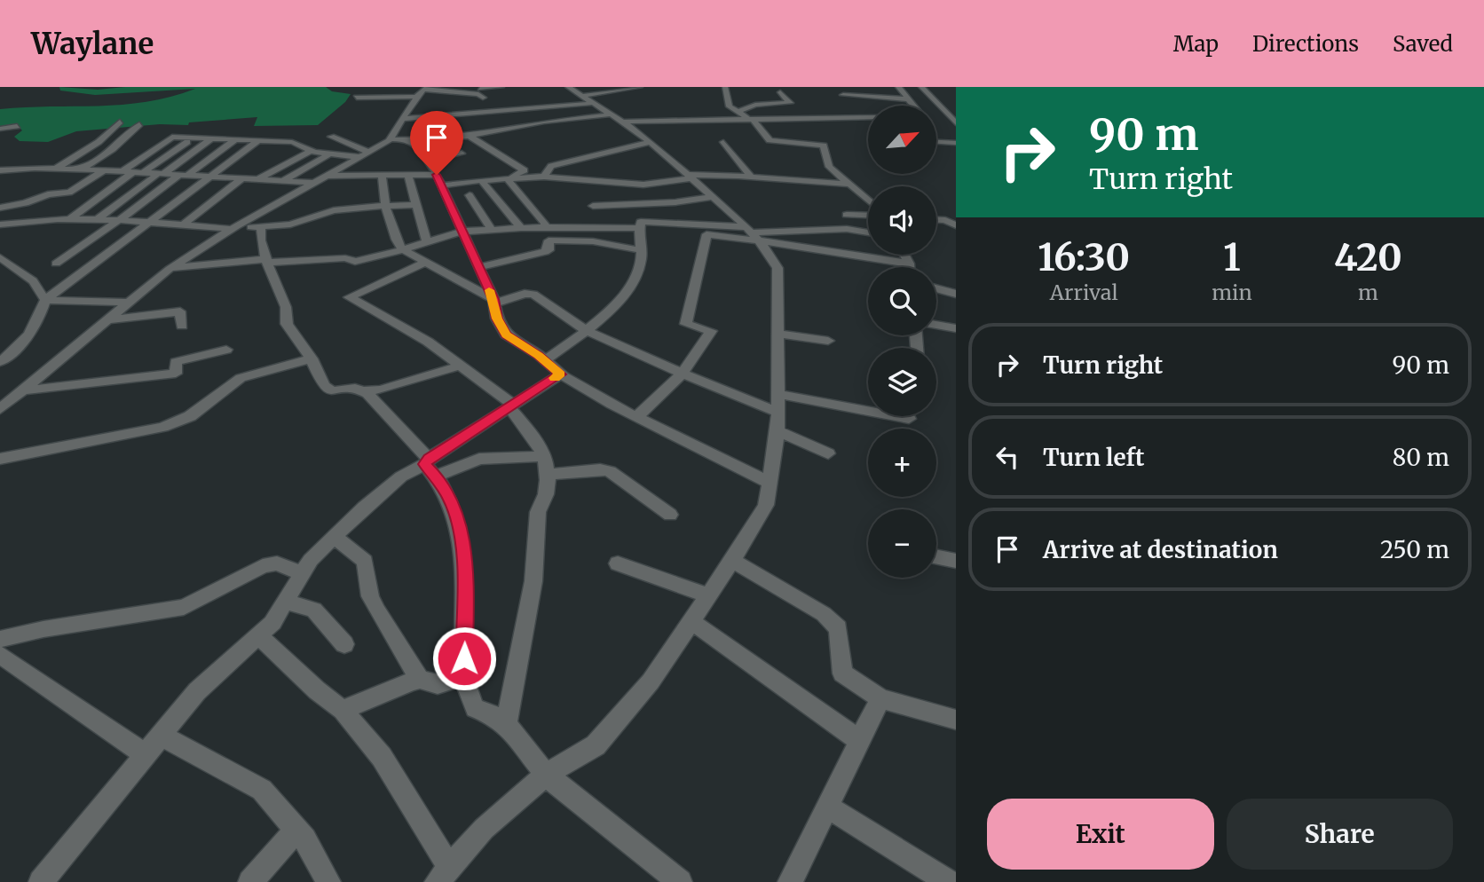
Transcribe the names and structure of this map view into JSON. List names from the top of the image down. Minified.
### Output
{"north":"top right","page":{"header":"Waylane","nav":["Map","Directions","Saved"],"turn":["90 m","Turn right"],"map_buttons":["+","−"],"eta":["16:30","Arrival","1","min","420","m"],"list":[{"name":"Turn right","value":"90 m"},{"name":"Turn left","value":"80 m"},{"name":"Arrive at destination","value":"250 m"}],"buttons":["Exit","Share"]}}
